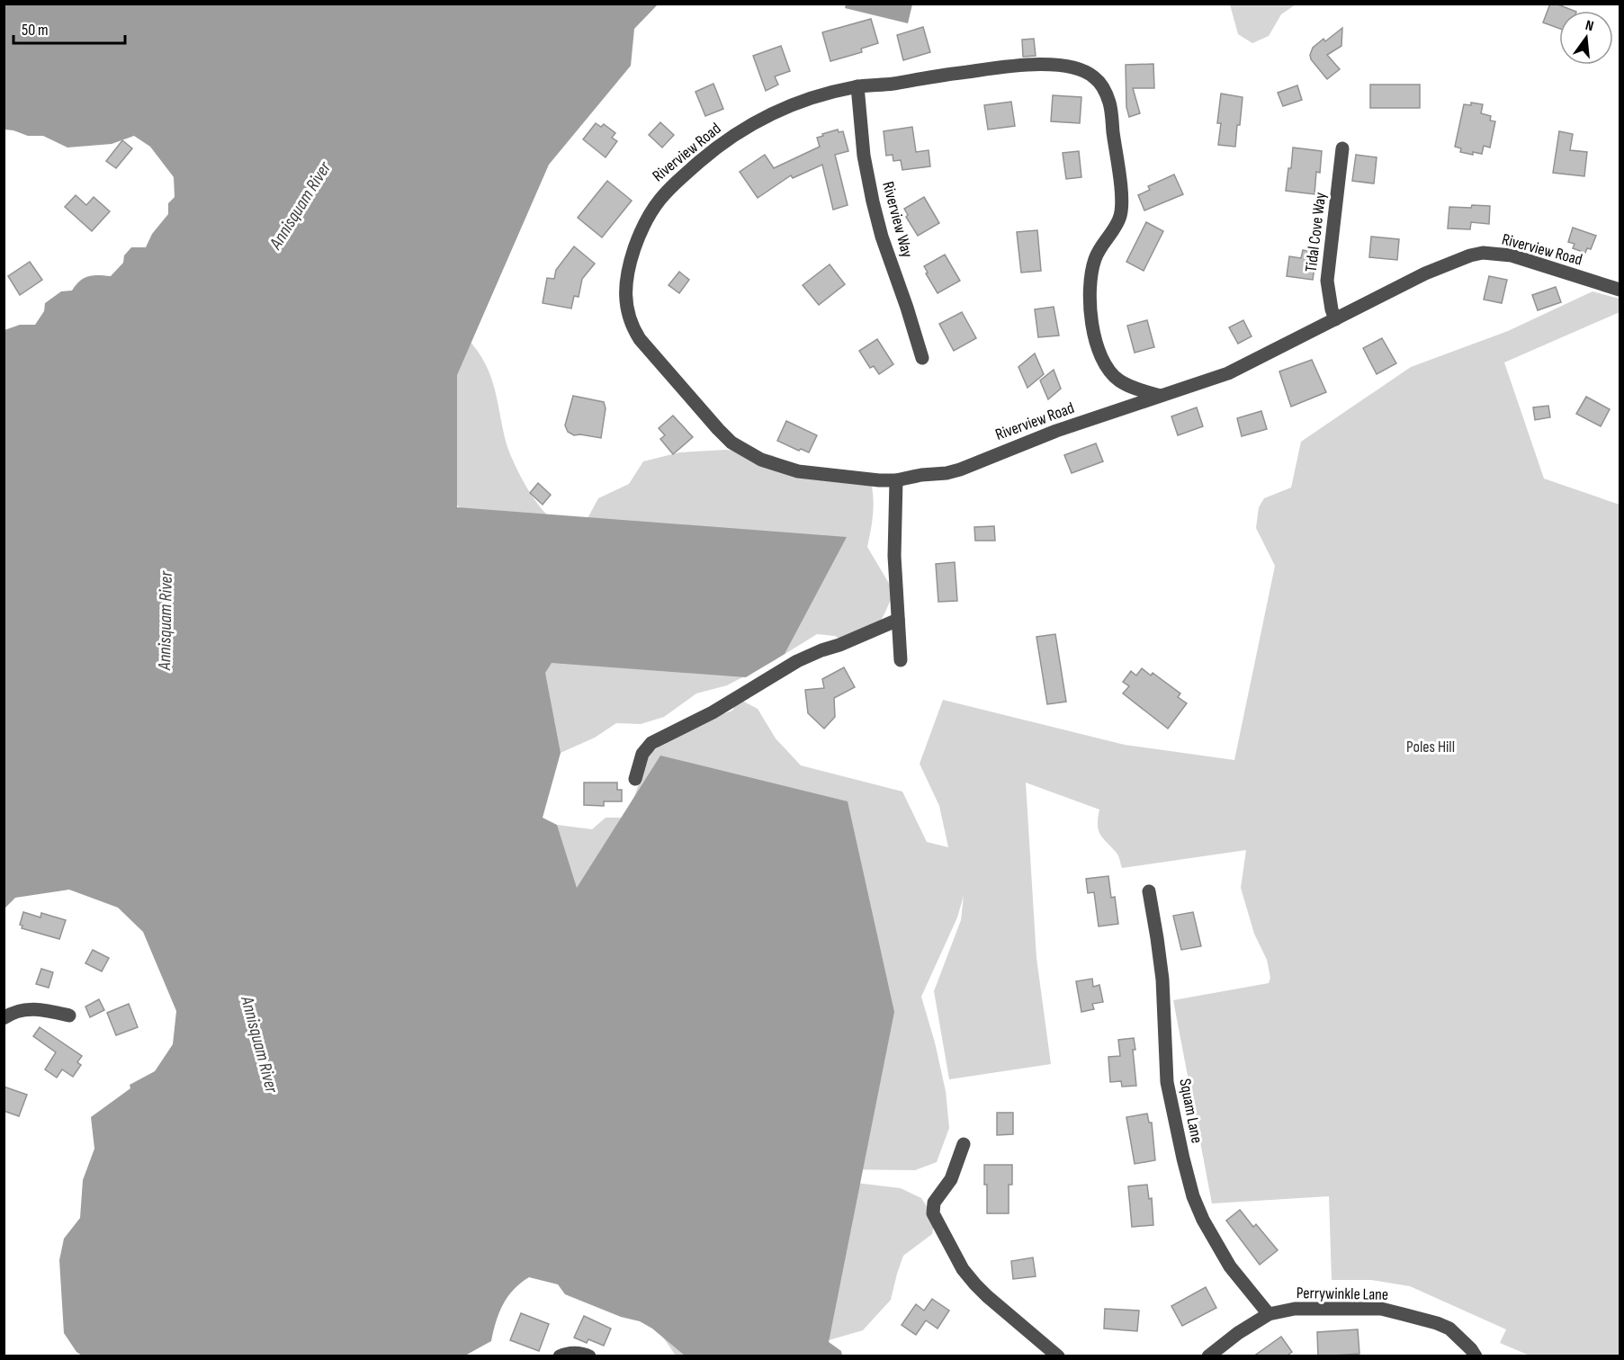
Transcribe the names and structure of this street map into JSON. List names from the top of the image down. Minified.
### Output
{"streets":{"street":["Riverview Road","Riverview Way","Tidal Cove Way","Squam Lane","Perrywinkle Lane"]},"crossings":[["Riverview Road","Riverview Way"],["Riverview Road","Tidal Cove Way"],["Squam Lane","Perrywinkle Lane"]],"water":["Annisquam River"],"parks":["Poles Hill"],"scale_bar":"50 m","north":"top"}
